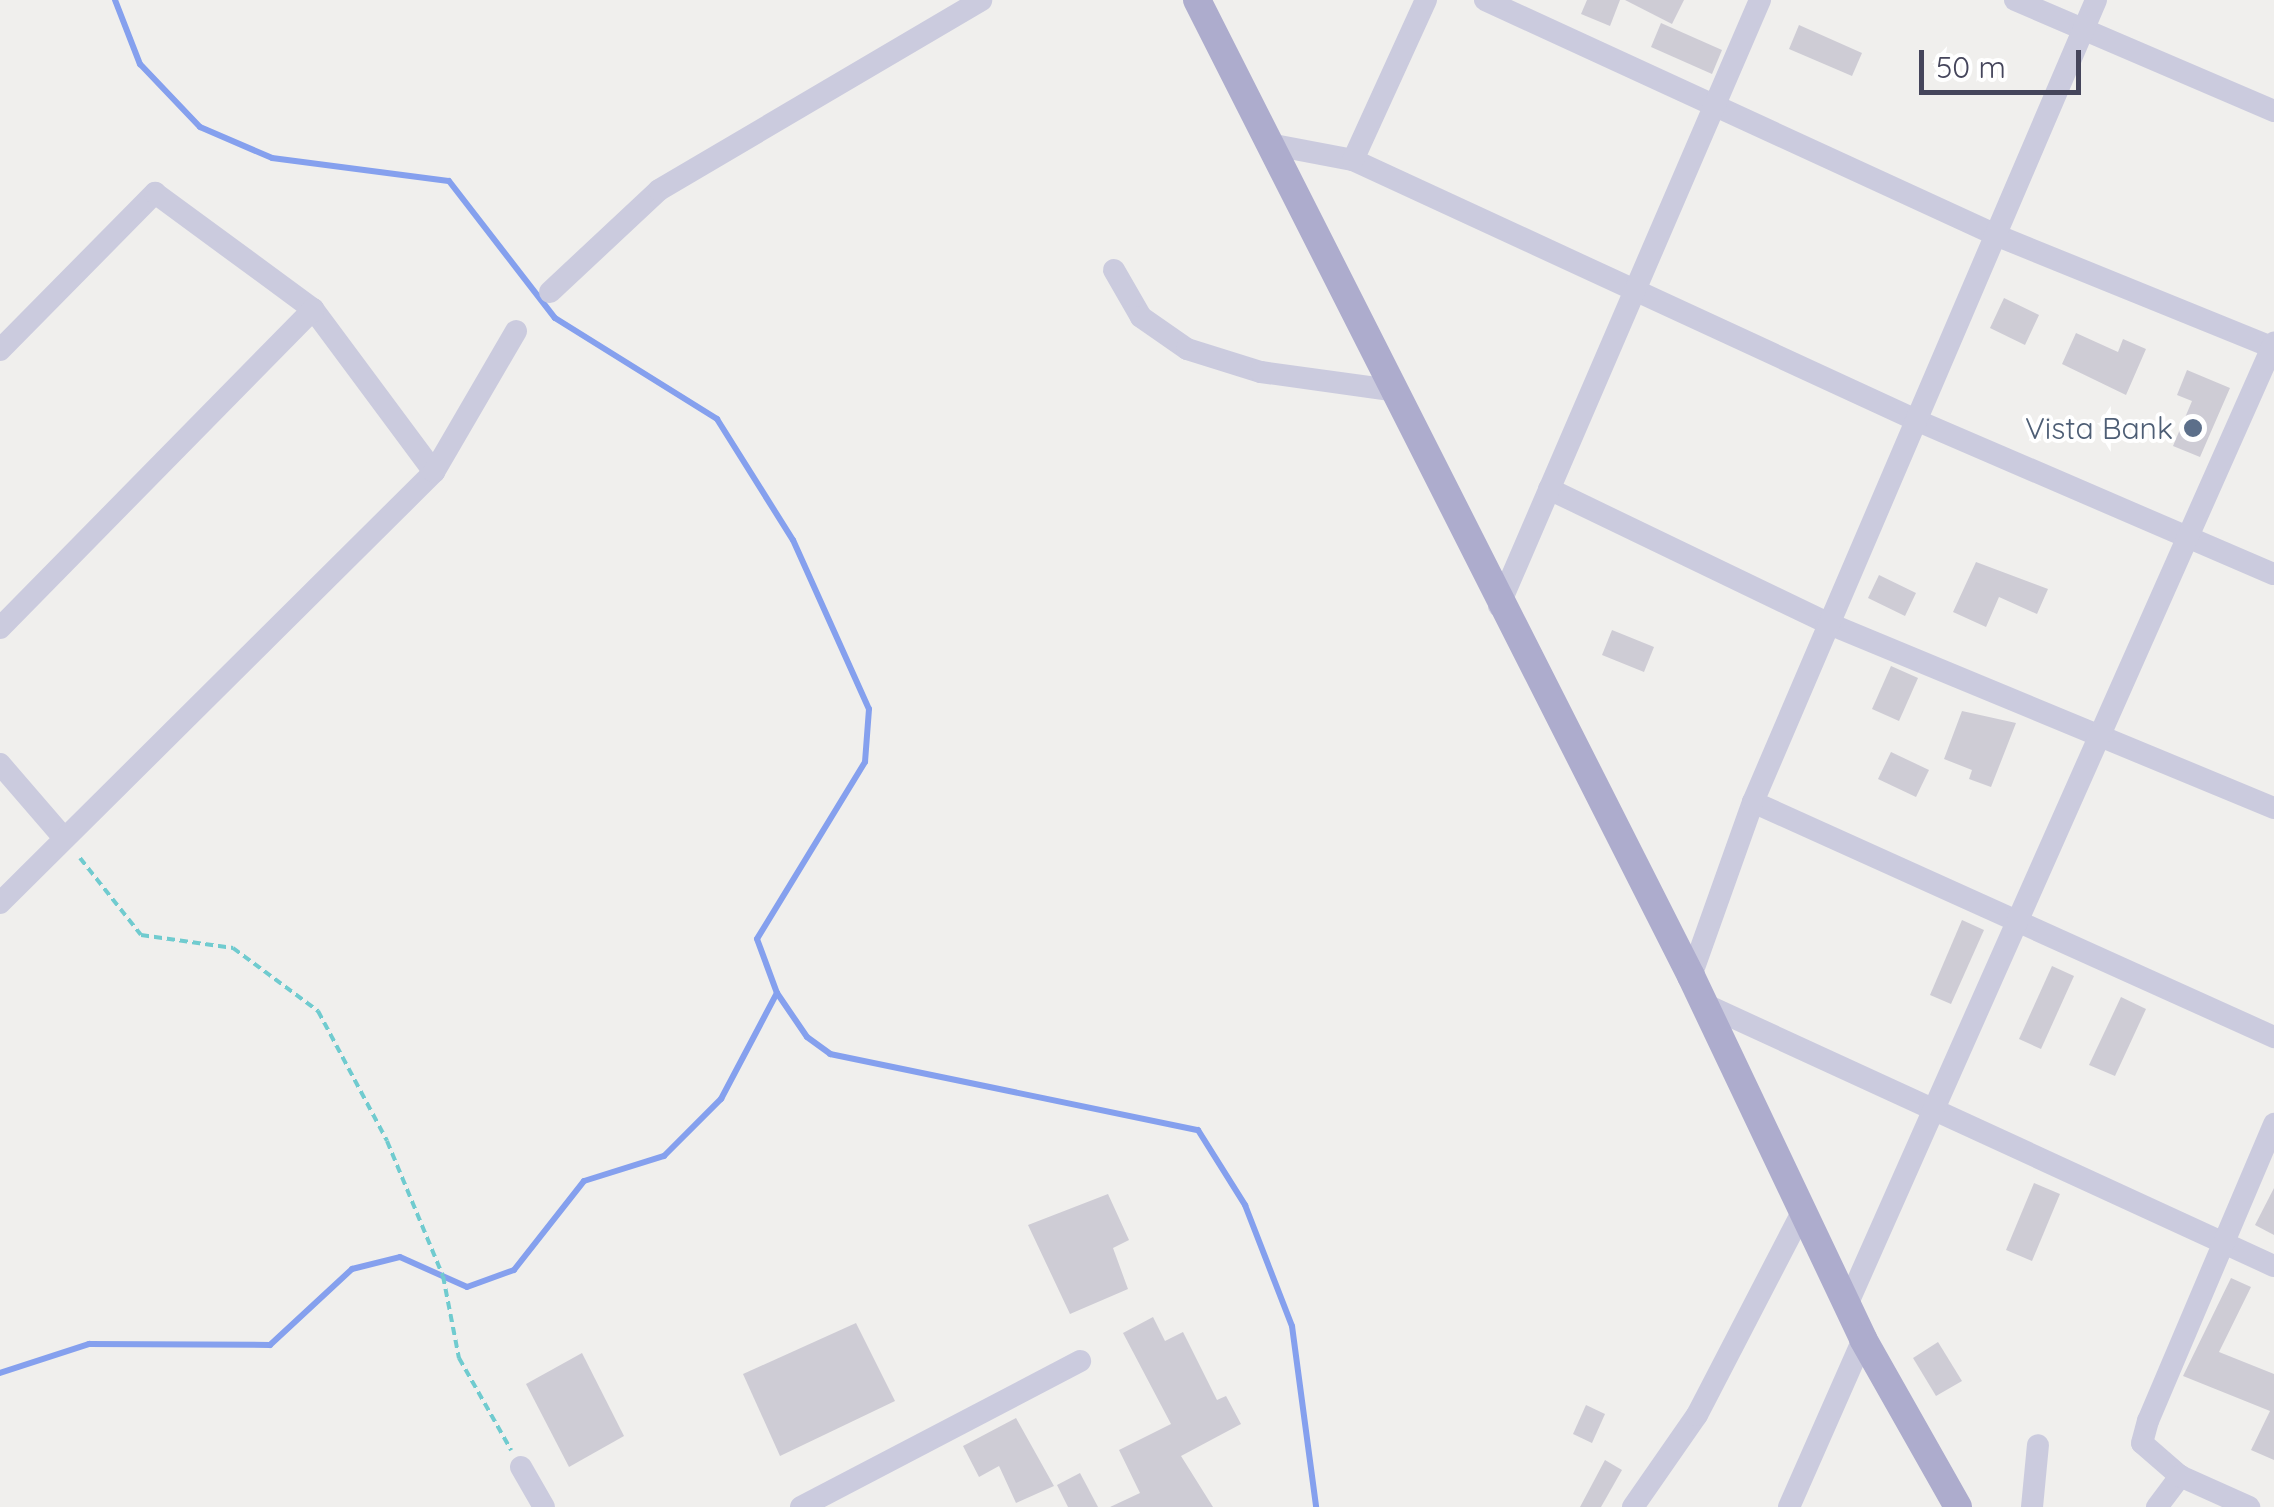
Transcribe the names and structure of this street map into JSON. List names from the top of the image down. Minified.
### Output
{"places":["Vista Bank"],"scale_bar":"50 m"}
